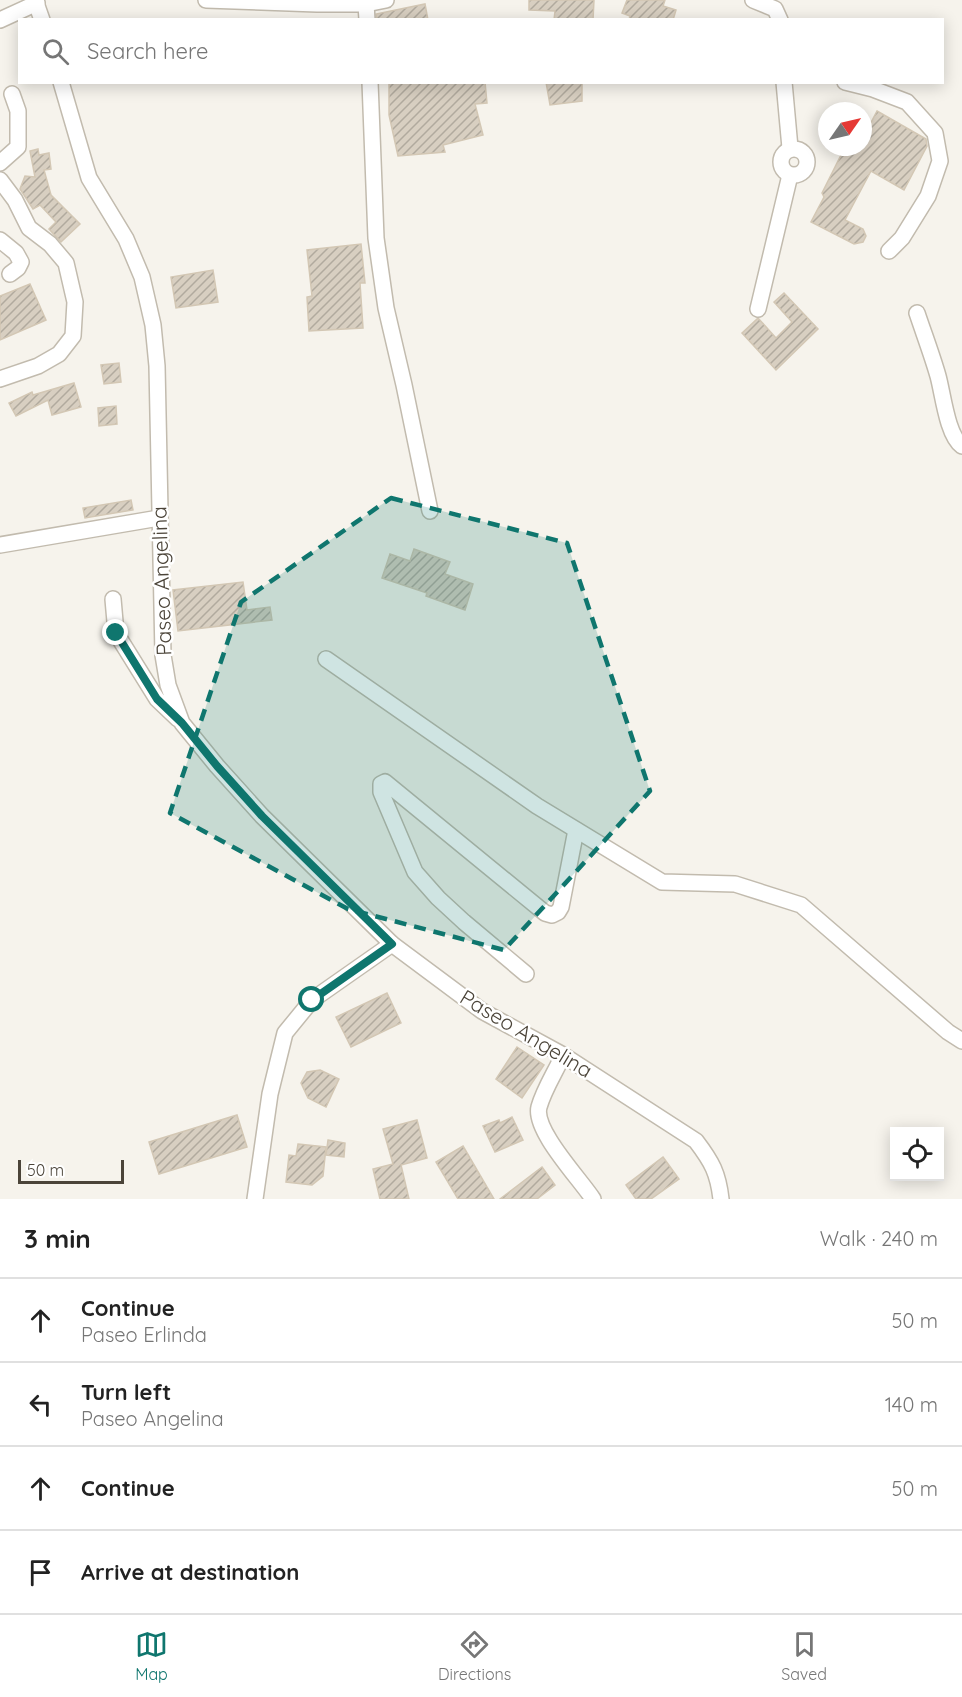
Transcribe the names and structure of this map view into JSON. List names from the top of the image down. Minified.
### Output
{"streets":{"street":["Paseo Angelina"]},"scale_bar":"50 m","north":"top right","page":{"search":"Search here","scale":"50 m","heading":["3 min","Walk · 240 m"],"list":[["Continue","Paseo Erlinda","50 m"],["Turn left","Paseo Angelina","140 m"],["Continue","50 m"],"Arrive at destination"],"nav":["Map","Directions","Saved"]}}
